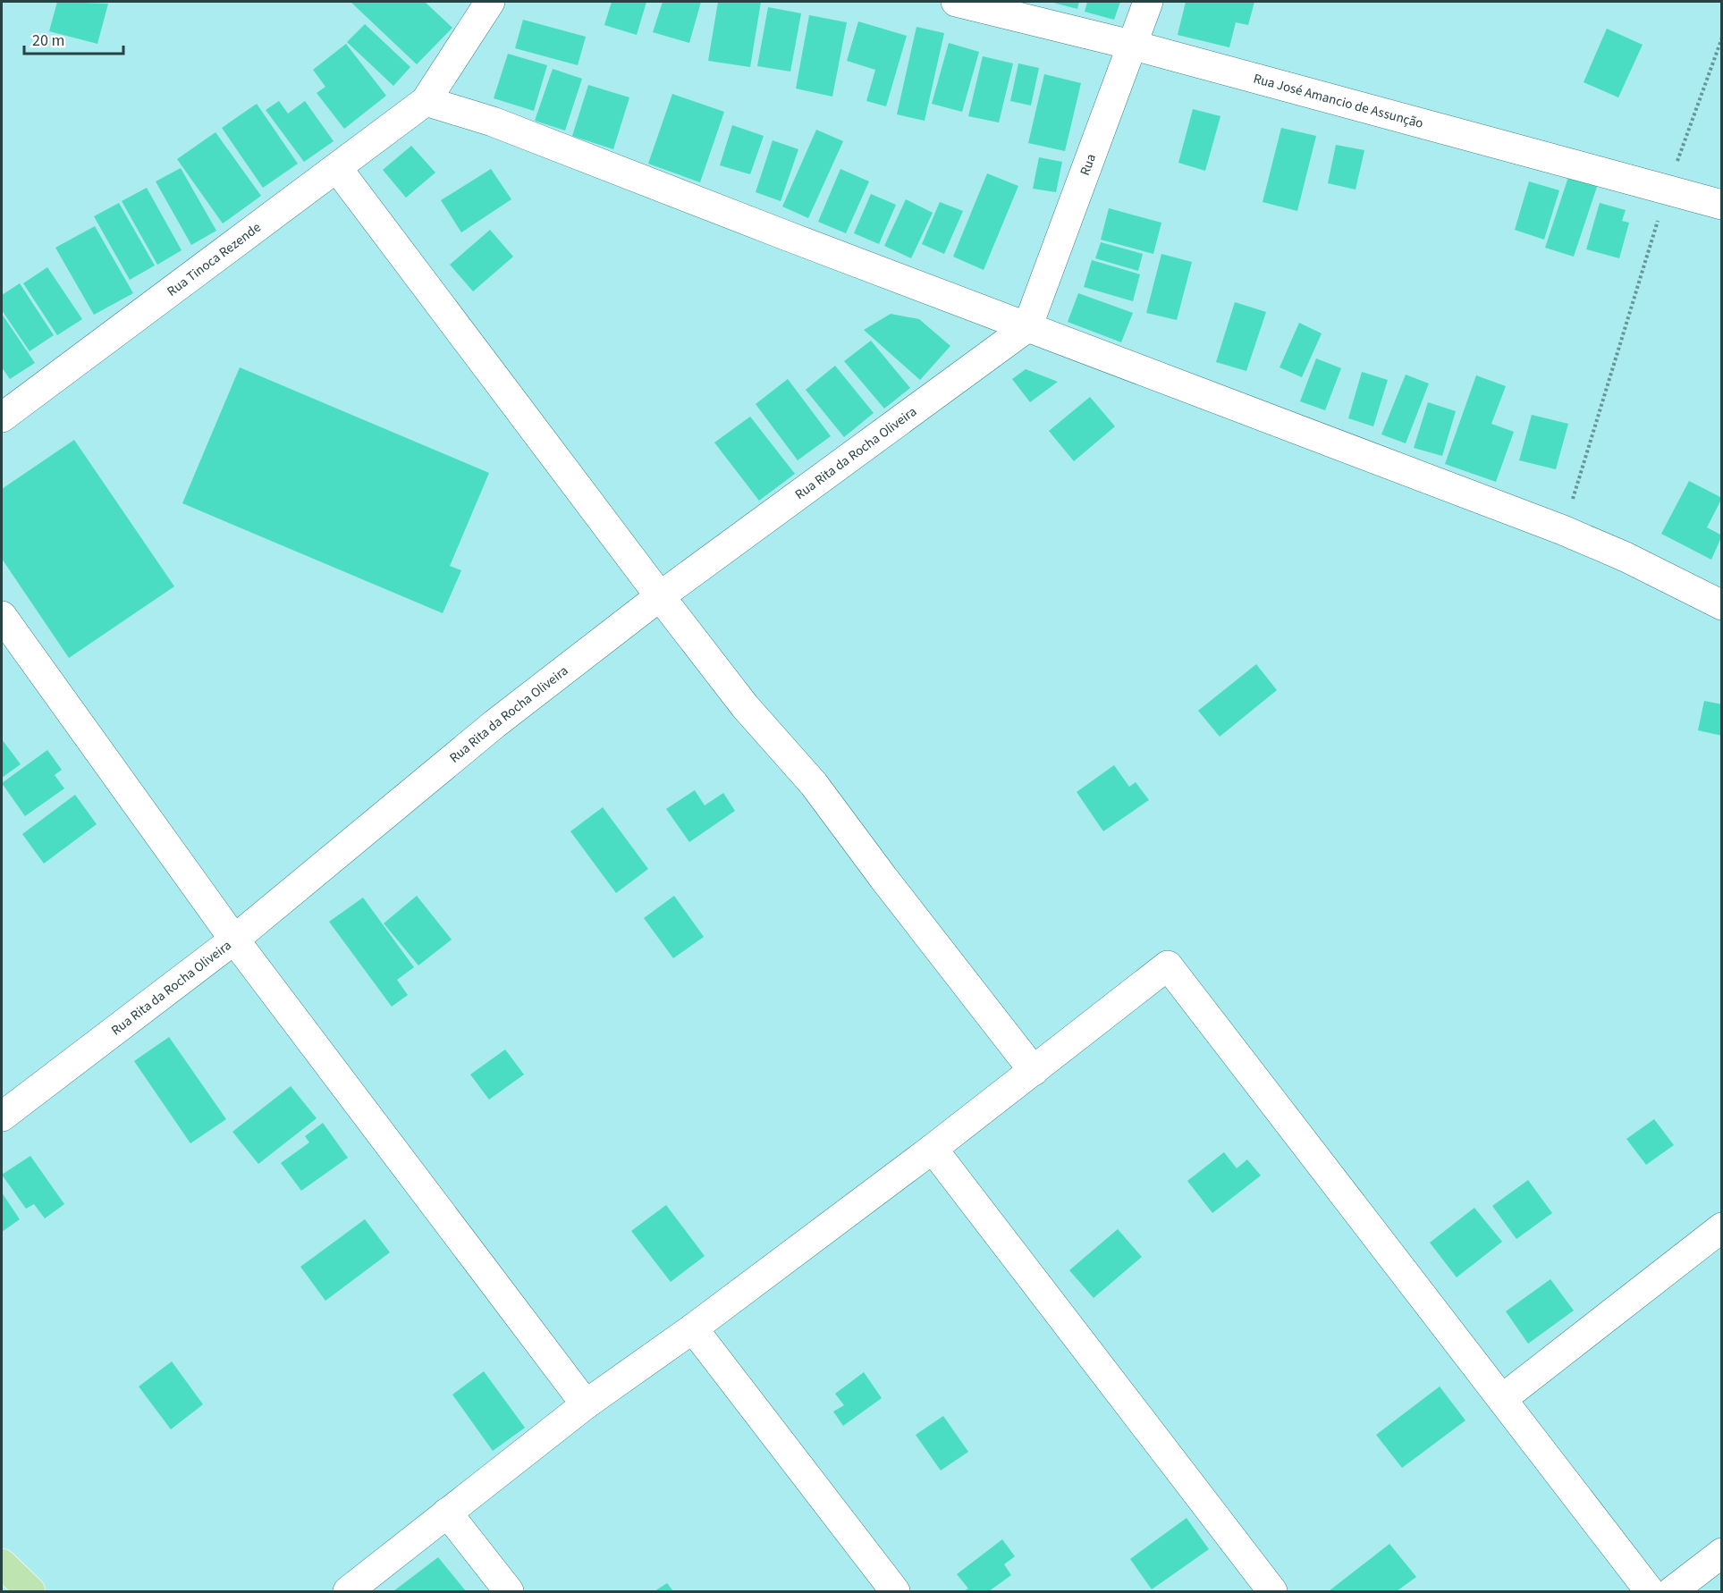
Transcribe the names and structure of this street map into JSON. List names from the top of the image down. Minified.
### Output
{"streets":{"street":["Rua José Amancio de Assunção","Rua","Rua Tinoca Rezende","Rua Rita da Rocha Oliveira"]},"crossings":[["Rua José Amancio de Assunção","Rua"],["Rua","Rua Rita da Rocha Oliveira"]],"scale_bar":"20 m"}
